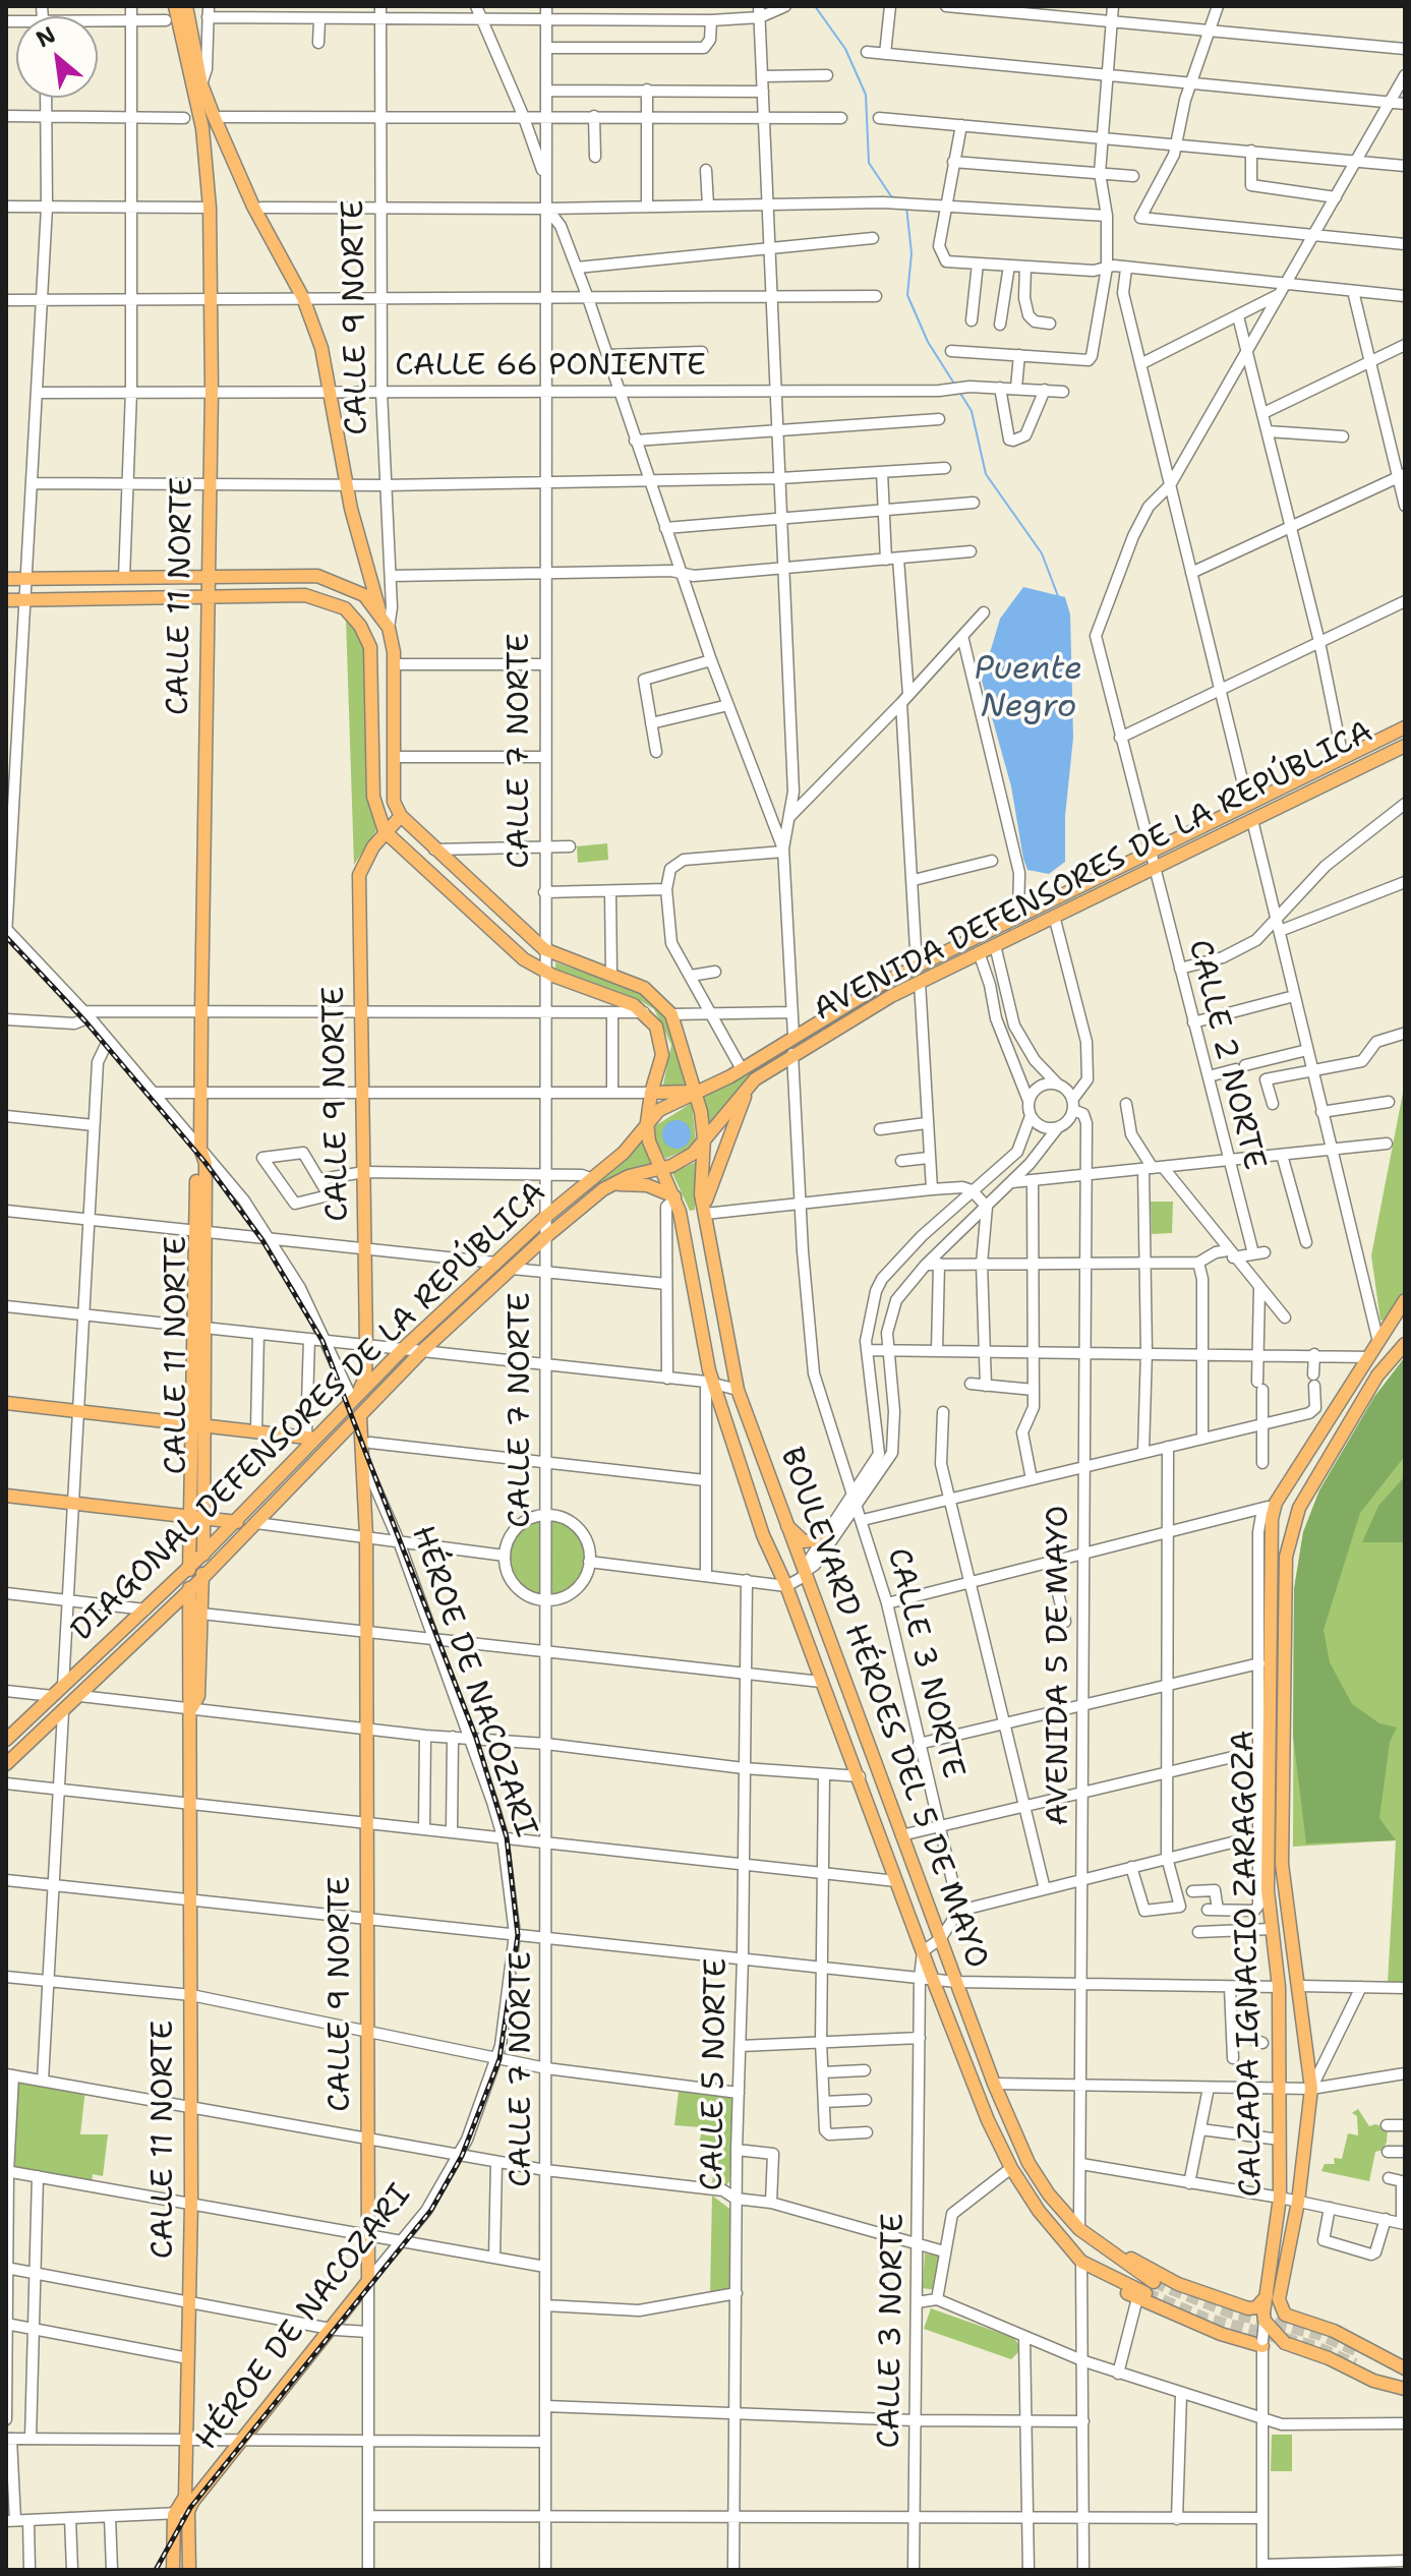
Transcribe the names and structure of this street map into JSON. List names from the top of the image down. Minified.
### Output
{"streets":{"main road":["CALLE 9 NORTE","CALLE 11 NORTE","AVENIDA DEFENSORES DE LA REPÚBLICA","DIAGONAL DEFENSORES DE LA REPÚBLICA","HÉROE DE NACOZARI","BOULEVARD HÉROES DEL 5 DE MAYO","CALZADA IGNACIO ZARAGOZA"],"street":["CALLE 66 PONIENTE","CALLE 7 NORTE","CALLE 2 NORTE","CALLE 3 NORTE","AVENIDA 5 DE MAYO","CALLE 5 NORTE"]},"crossings":[["CALLE 9 NORTE","CALLE 66 PONIENTE"],["CALLE 9 NORTE","CALLE 11 NORTE"],["CALLE 9 NORTE","CALLE 7 NORTE"],["CALLE 9 NORTE","DIAGONAL DEFENSORES DE LA REPÚBLICA"],["CALLE 9 NORTE","HÉROE DE NACOZARI"],["CALLE 66 PONIENTE","CALLE 11 NORTE"],["CALLE 66 PONIENTE","CALLE 7 NORTE"],["CALLE 11 NORTE","DIAGONAL DEFENSORES DE LA REPÚBLICA"],["CALLE 7 NORTE","DIAGONAL DEFENSORES DE LA REPÚBLICA"],["CALLE 7 NORTE","HÉROE DE NACOZARI"],["AVENIDA DEFENSORES DE LA REPÚBLICA","CALLE 2 NORTE"],["AVENIDA DEFENSORES DE LA REPÚBLICA","DIAGONAL DEFENSORES DE LA REPÚBLICA"],["AVENIDA DEFENSORES DE LA REPÚBLICA","CALLE 3 NORTE"],["AVENIDA DEFENSORES DE LA REPÚBLICA","BOULEVARD HÉROES DEL 5 DE MAYO"],["DIAGONAL DEFENSORES DE LA REPÚBLICA","HÉROE DE NACOZARI"],["DIAGONAL DEFENSORES DE LA REPÚBLICA","BOULEVARD HÉROES DEL 5 DE MAYO"],["CALLE 3 NORTE","BOULEVARD HÉROES DEL 5 DE MAYO"],["AVENIDA 5 DE MAYO","BOULEVARD HÉROES DEL 5 DE MAYO"]],"water":["Puente Negro"],"north":"top left"}
